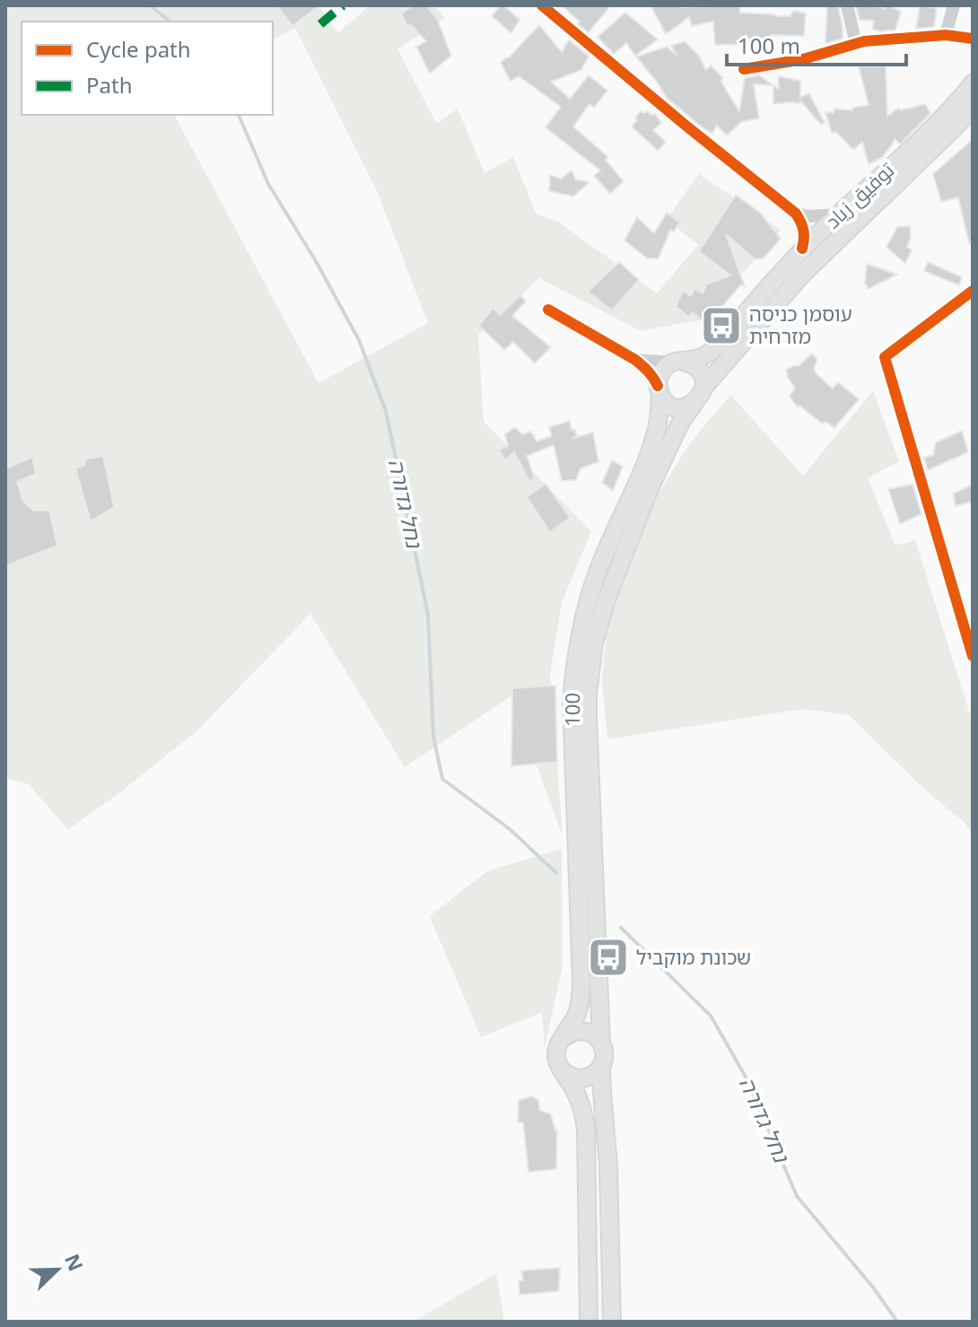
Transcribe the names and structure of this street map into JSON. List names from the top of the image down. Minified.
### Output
{"streets":{"main road":["توفيق زياد","100"]},"crossings":[["توفيق زياد","100"]],"water":["נחל גדורה"],"places":{"bus stop":["עוסמן כניסה מזרחית","שכונת מוקביל"]},"legend":["Cycle path","Path"],"scale_bar":"100 m","north":"top right"}
